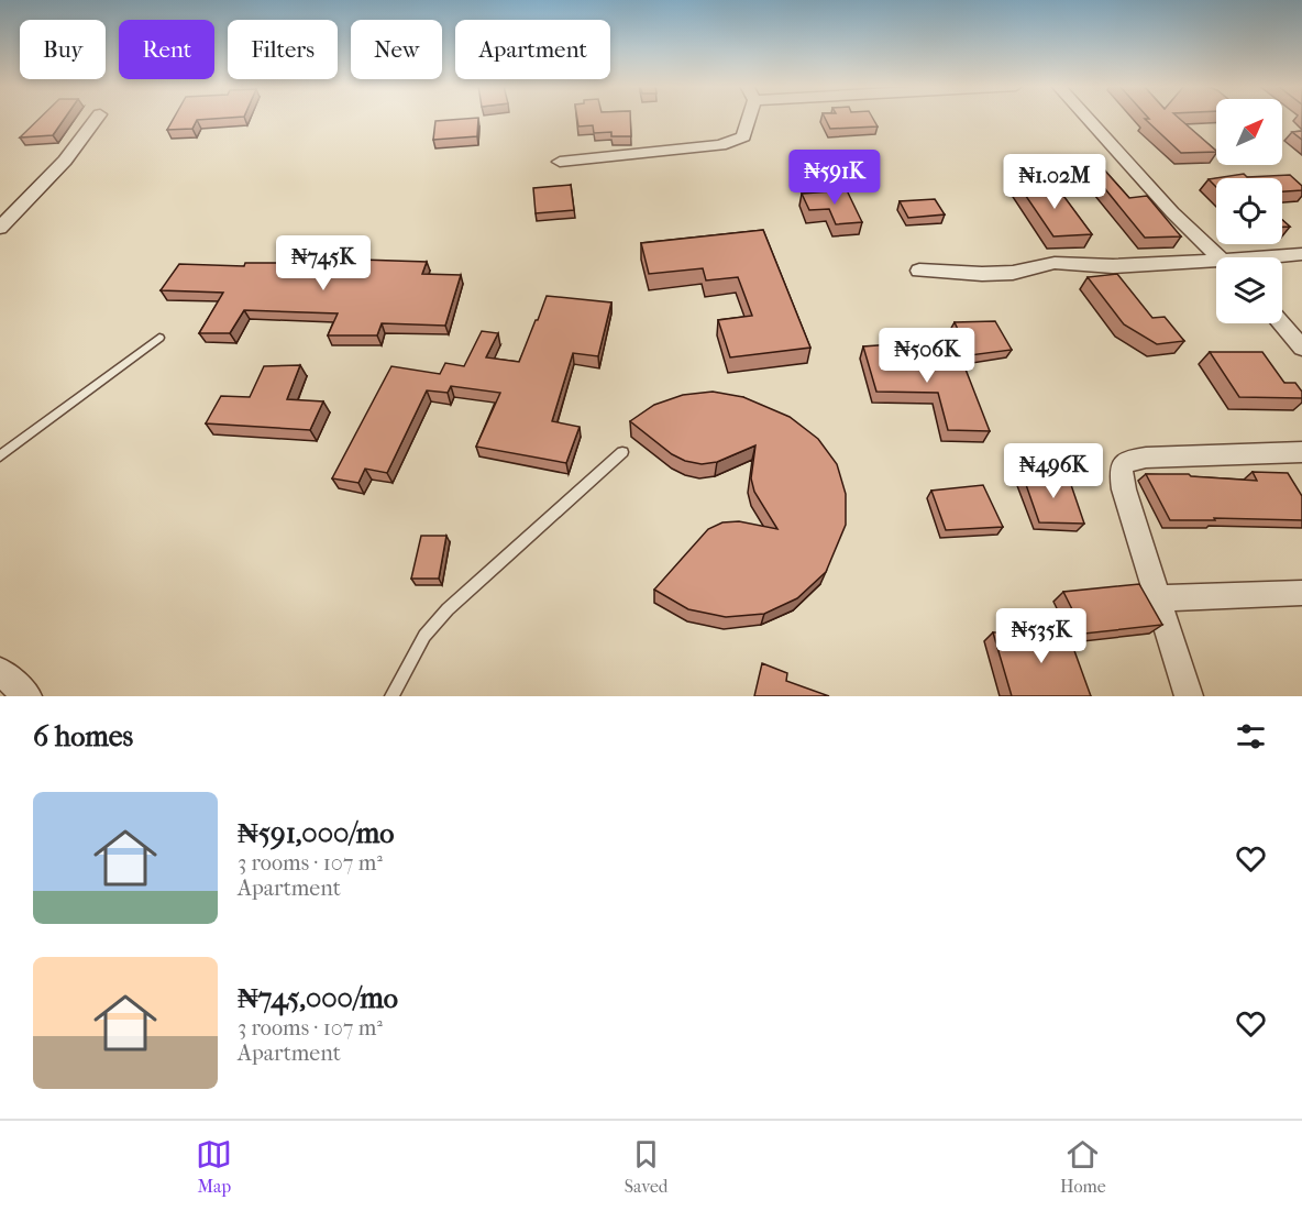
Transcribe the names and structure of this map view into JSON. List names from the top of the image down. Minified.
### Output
{"north":"top right","page":{"chip":["Buy","Rent","Filters","New","Apartment"],"price":["₦591K","₦1.02M","₦745K","₦506K","₦496K","₦535K"],"heading":"6 homes","list":[{"name":"₦591,000/mo","note":"3 rooms · 107 m² · Apartment"},{"name":"₦745,000/mo","note":"3 rooms · 107 m² · Apartment"}],"tabs":["Map","Saved","Home"]}}
